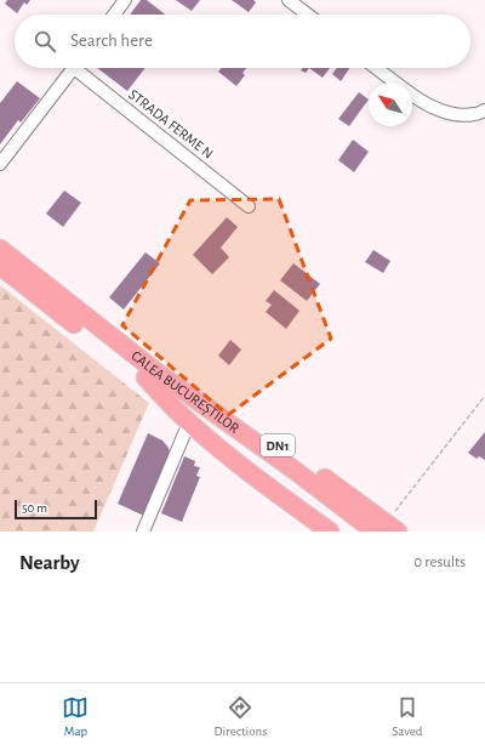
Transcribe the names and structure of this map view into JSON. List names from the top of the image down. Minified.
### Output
{"streets":{"highway":["CALEA BUCUREȘTILOR","DN1"],"street":["STRADA FERME N"]},"crossings":[["CALEA BUCUREȘTILOR","DN1"]],"scale_bar":"50 m","north":"top left","page":{"search":"Search here","scale":"50 m","heading":["Nearby","0 results"],"nav":["Map","Directions","Saved"]}}
